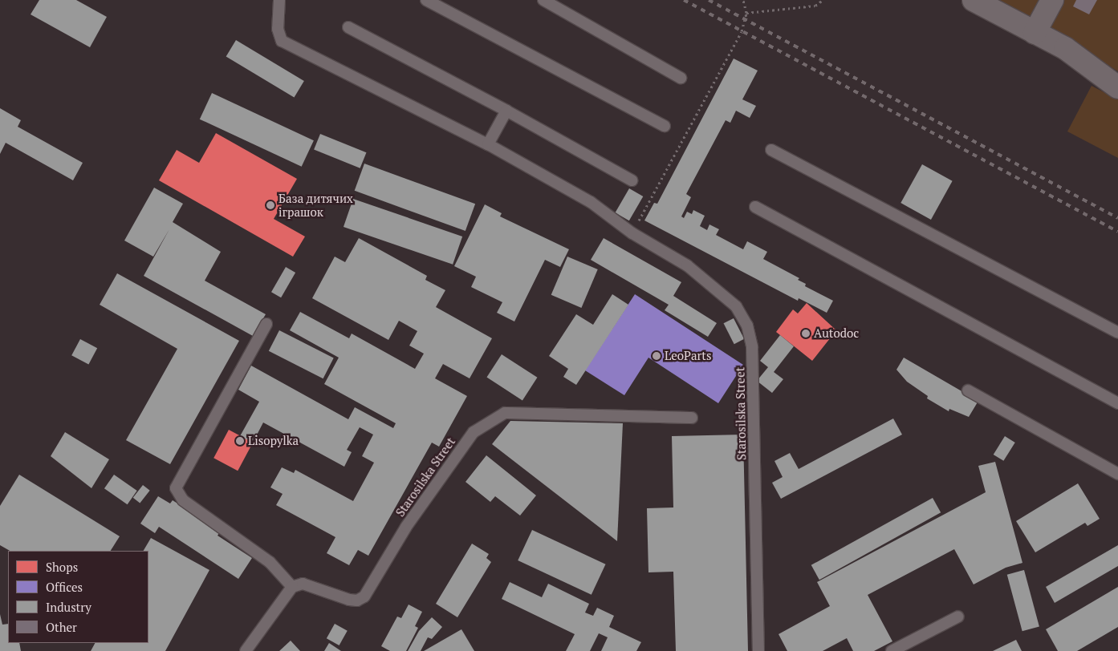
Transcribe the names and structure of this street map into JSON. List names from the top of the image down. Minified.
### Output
{"streets":{"lane":["Starosilska Street"]},"places":["База дитячих іграшок","Autodoc","LeoParts","Lisopylka"],"legend":["Shops","Offices","Industry","Other"]}
